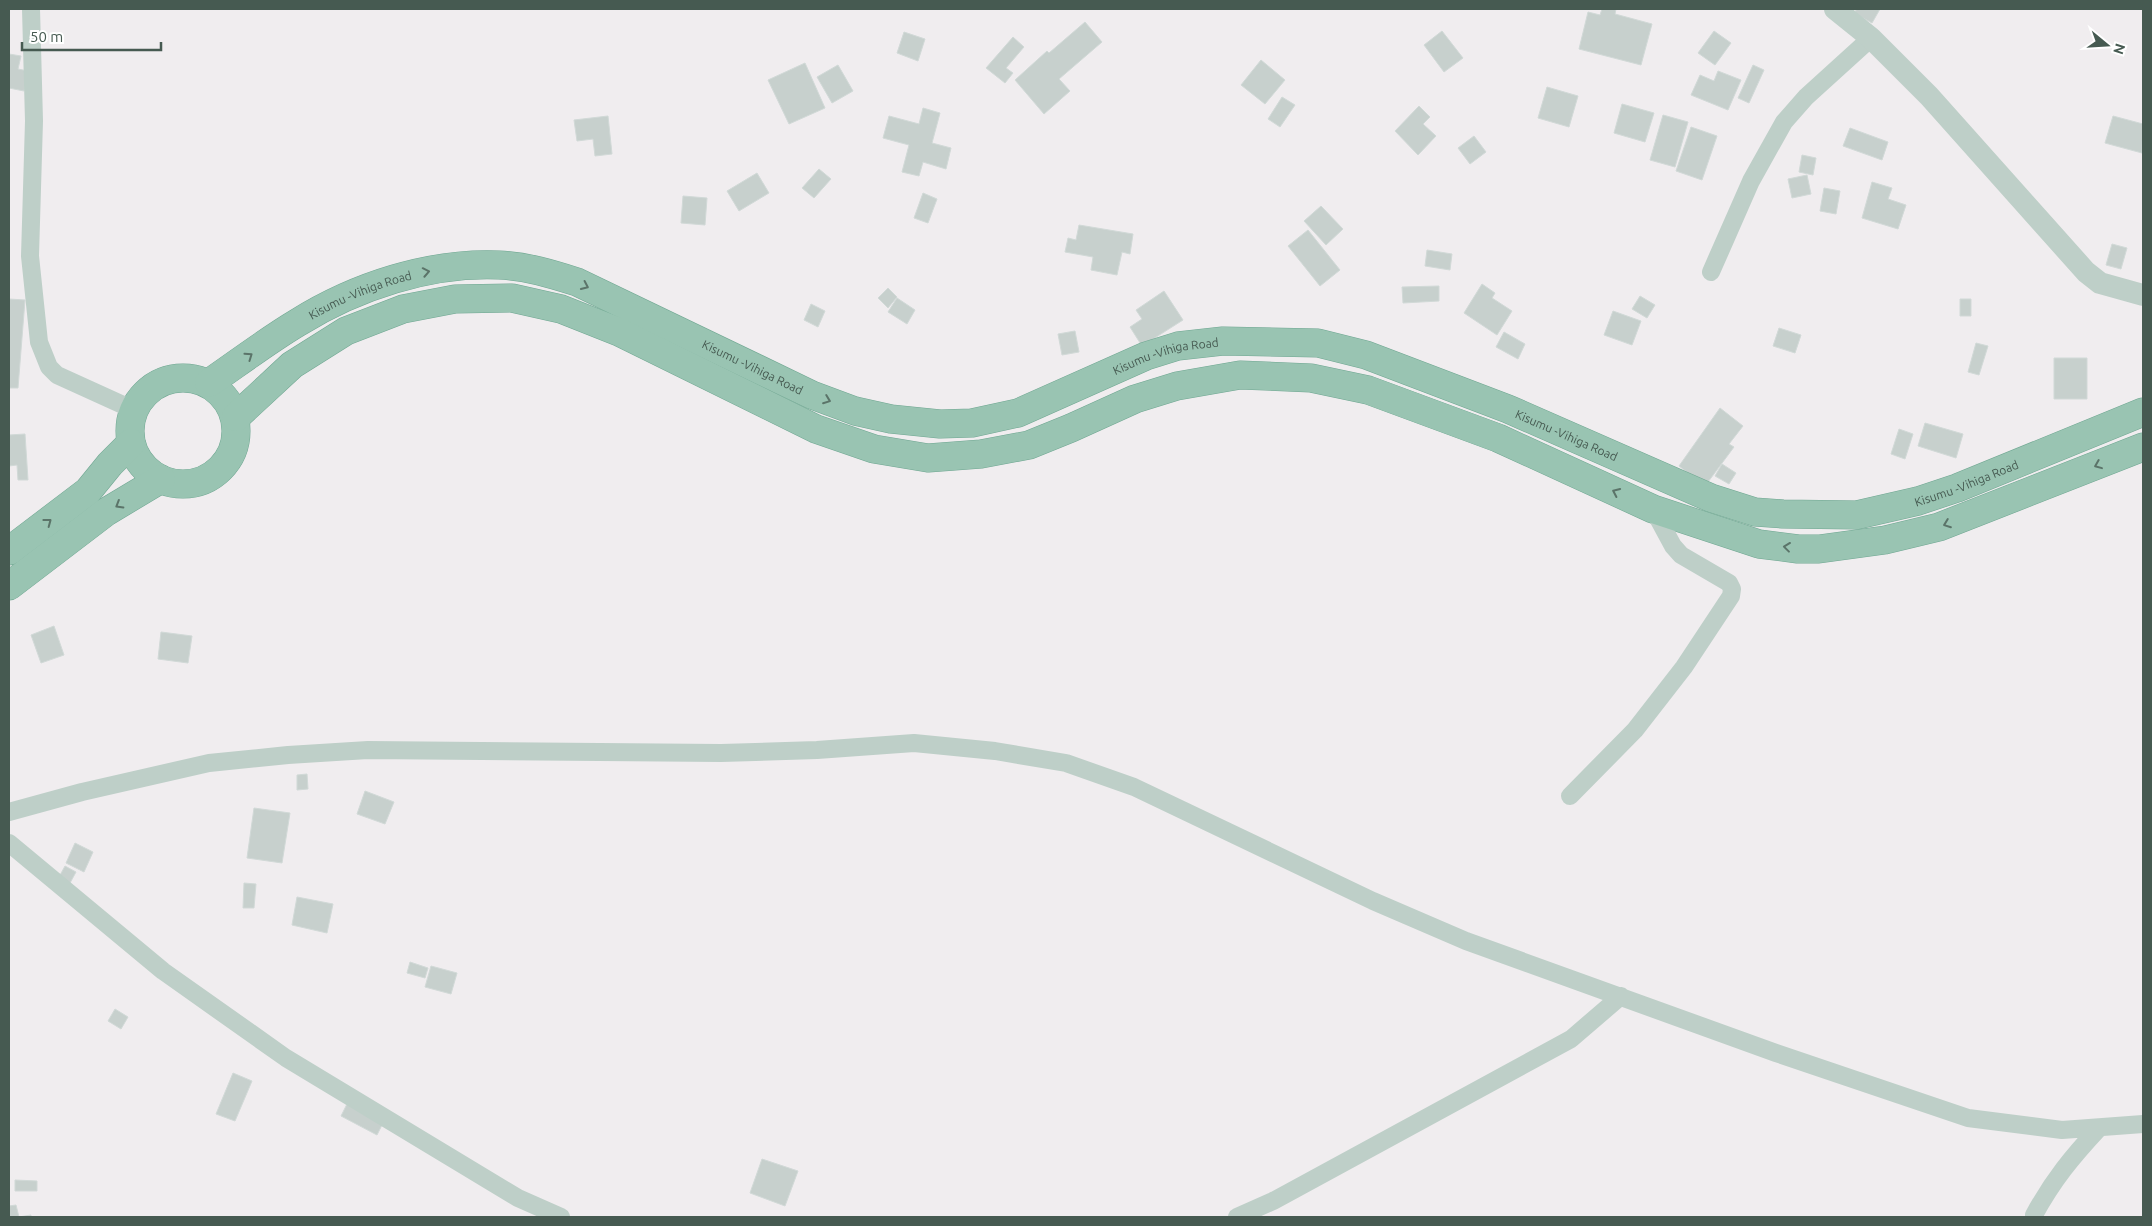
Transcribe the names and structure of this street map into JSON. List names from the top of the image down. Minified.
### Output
{"streets":{"highway":["Kisumu -Vihiga Road"]},"scale_bar":"50 m","north":"right"}
